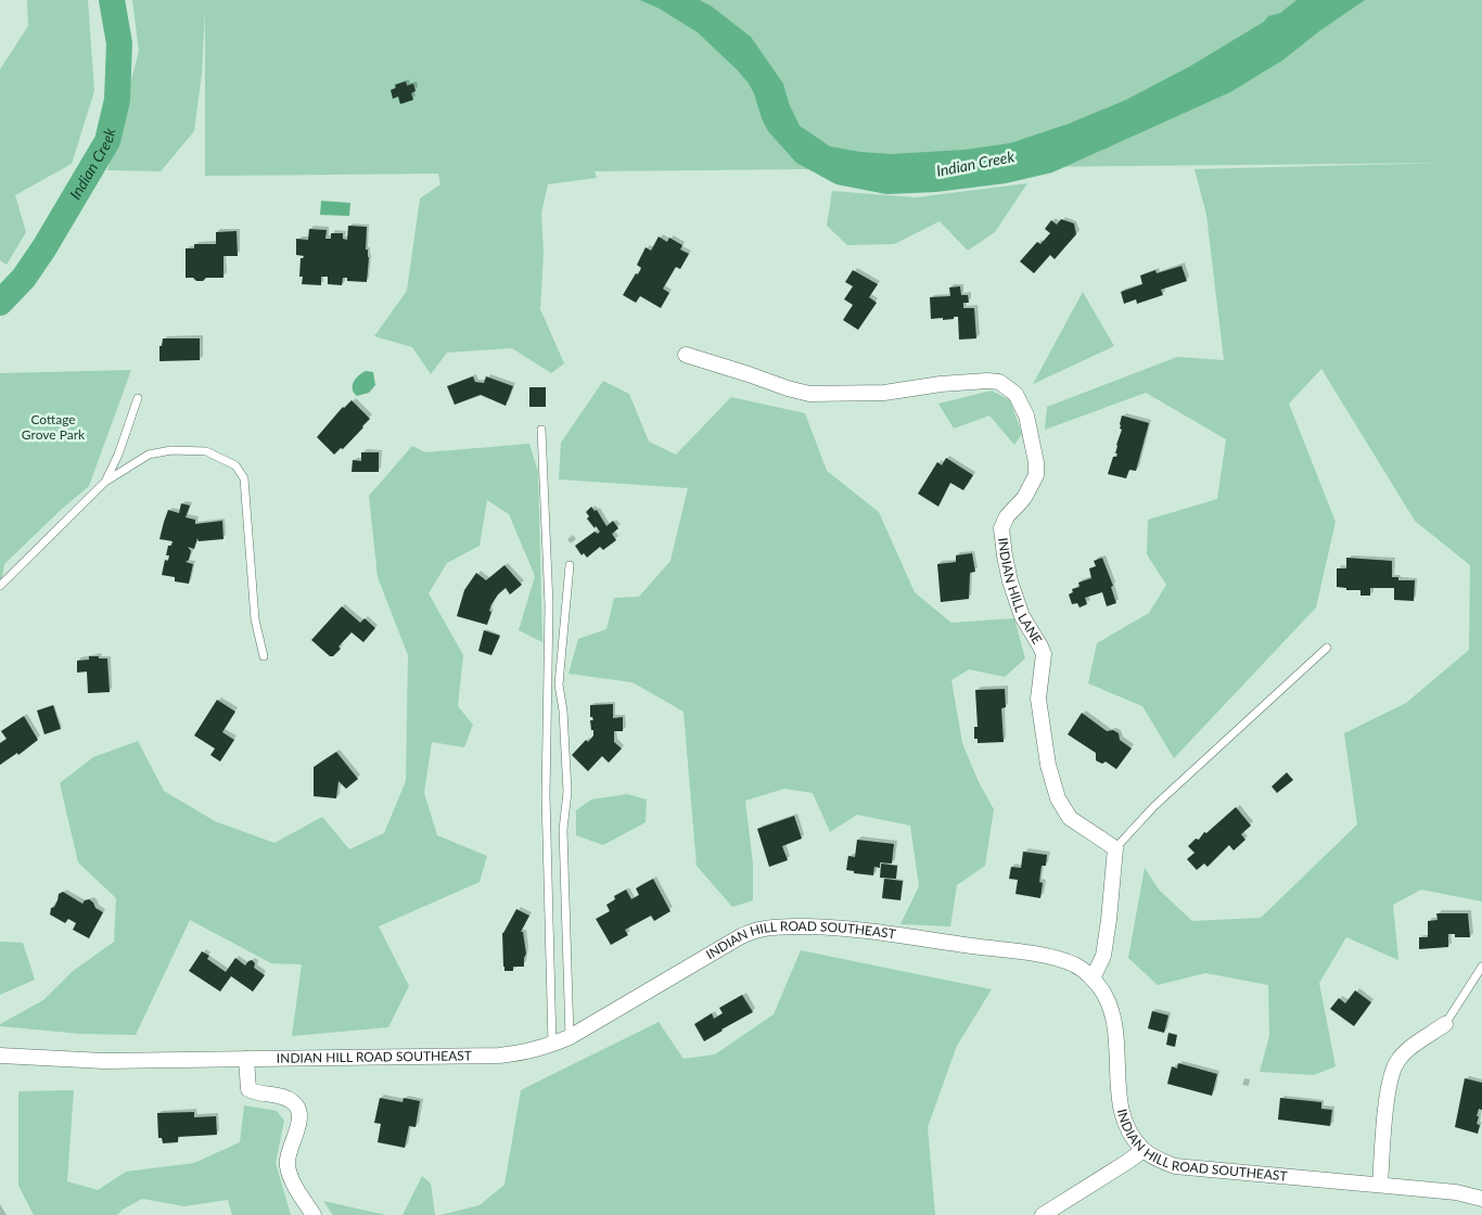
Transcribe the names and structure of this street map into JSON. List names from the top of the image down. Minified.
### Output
{"streets":{"street":["INDIAN HILL LANE","INDIAN HILL ROAD SOUTHEAST"]},"water":["Indian Creek"],"parks":["Cottage Grove Park"]}
